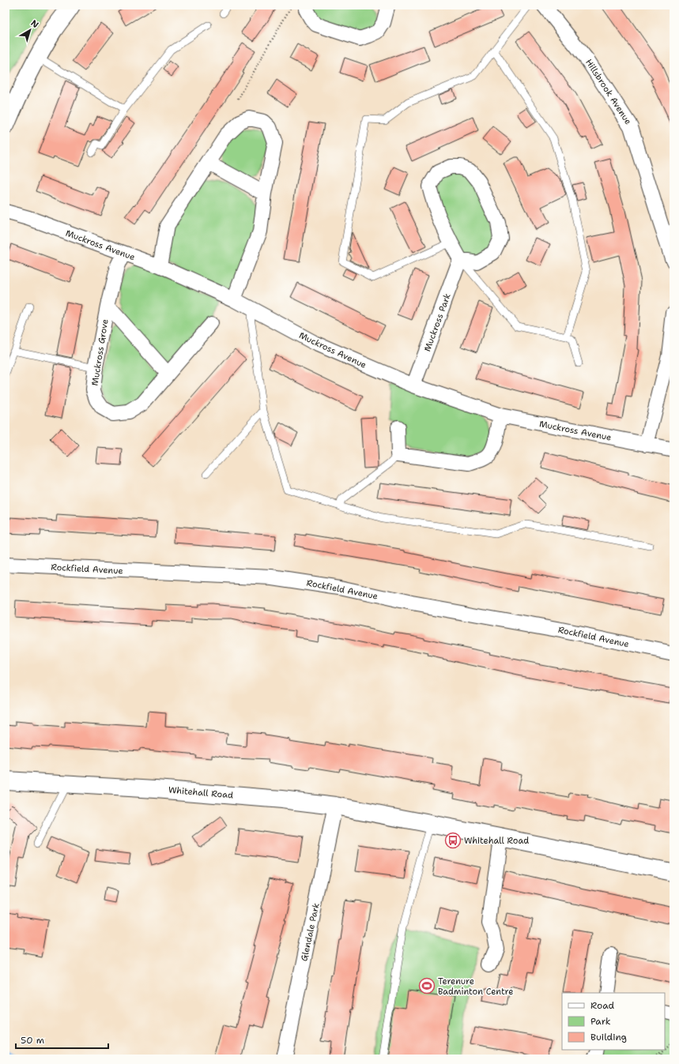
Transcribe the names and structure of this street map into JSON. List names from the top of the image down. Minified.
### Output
{"streets":{"street":["Hillsbrook Avenue","Muckross Avenue","Muckross Park","Muckross Grove","Rockfield Avenue","Whitehall Road","Glendale Park"]},"crossings":[["Muckross Avenue","Muckross Park"],["Muckross Avenue","Muckross Grove"],["Whitehall Road","Glendale Park"]],"places":{"bus stop":["Whitehall Road"],"sports":["Terenure Badminton Centre"]},"legend":["Road","Park","Building"],"scale_bar":"50 m","north":"top right"}
